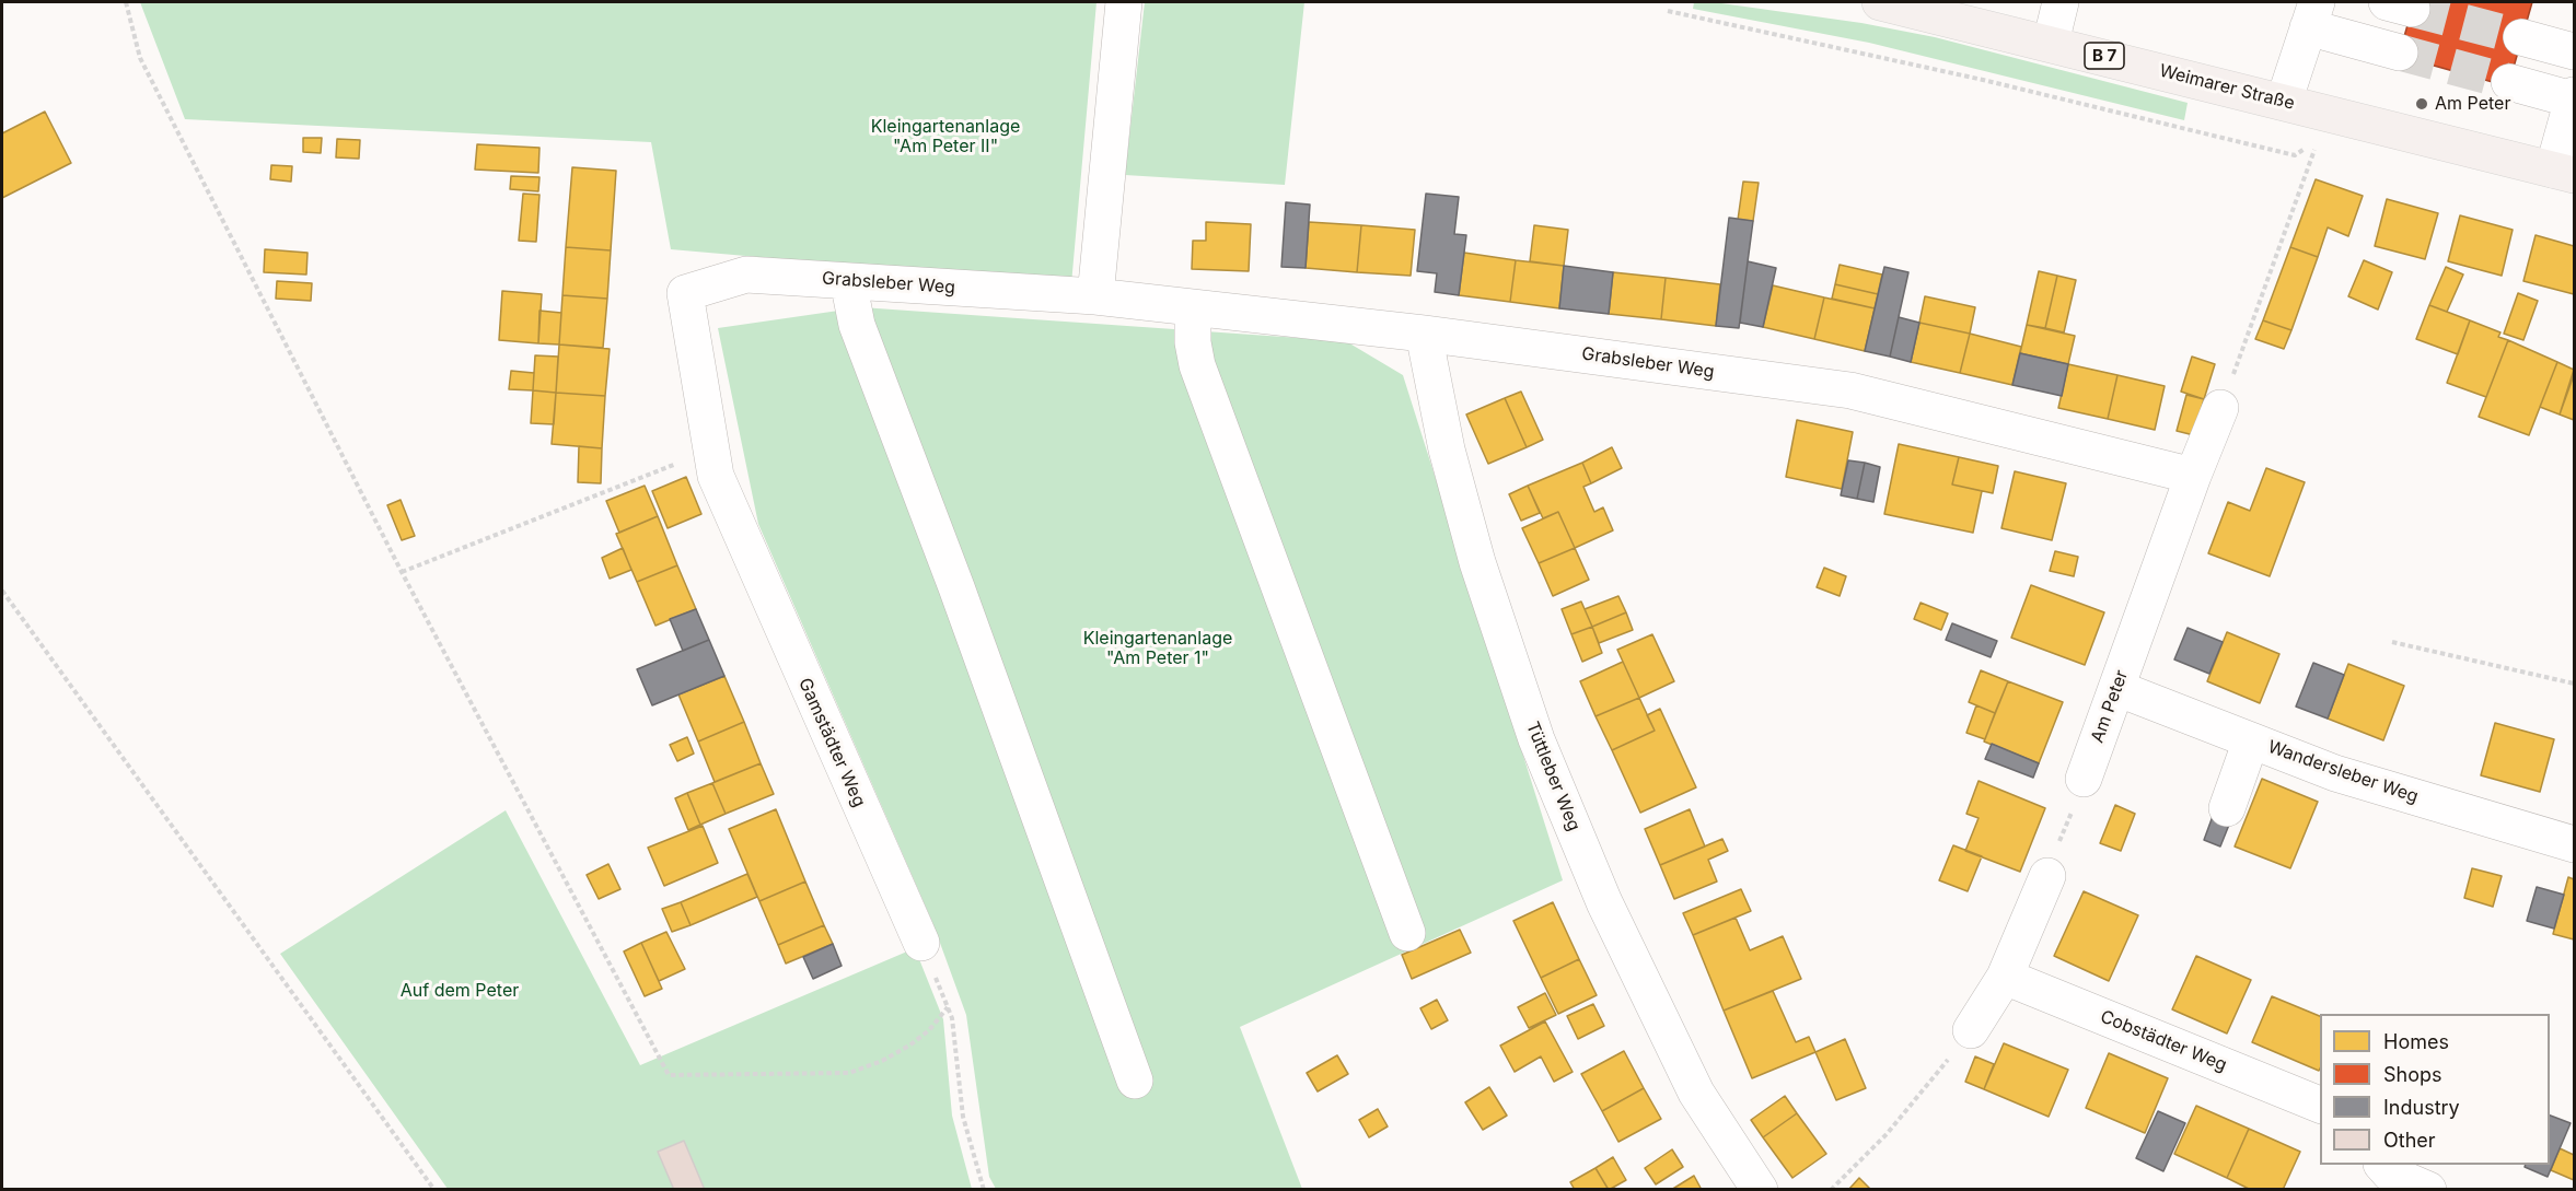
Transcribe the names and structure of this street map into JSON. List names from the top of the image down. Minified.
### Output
{"streets":{"main road":["B 7","Weimarer Straße"],"street":["Grabsleber Weg","Am Peter","Gamstädter Weg","Wandersleber Weg","Tüttleber Weg","Cobstädter Weg"]},"crossings":[["Grabsleber Weg","Am Peter"],["Grabsleber Weg","Gamstädter Weg"],["Grabsleber Weg","Tüttleber Weg"],["Am Peter","Wandersleber Weg"]],"parks":["Kleingartenanlage \"Am Peter II\"","Kleingartenanlage \"Am Peter 1\"","Auf dem Peter"],"places":["Am Peter"],"legend":["Homes","Shops","Industry","Other"]}
